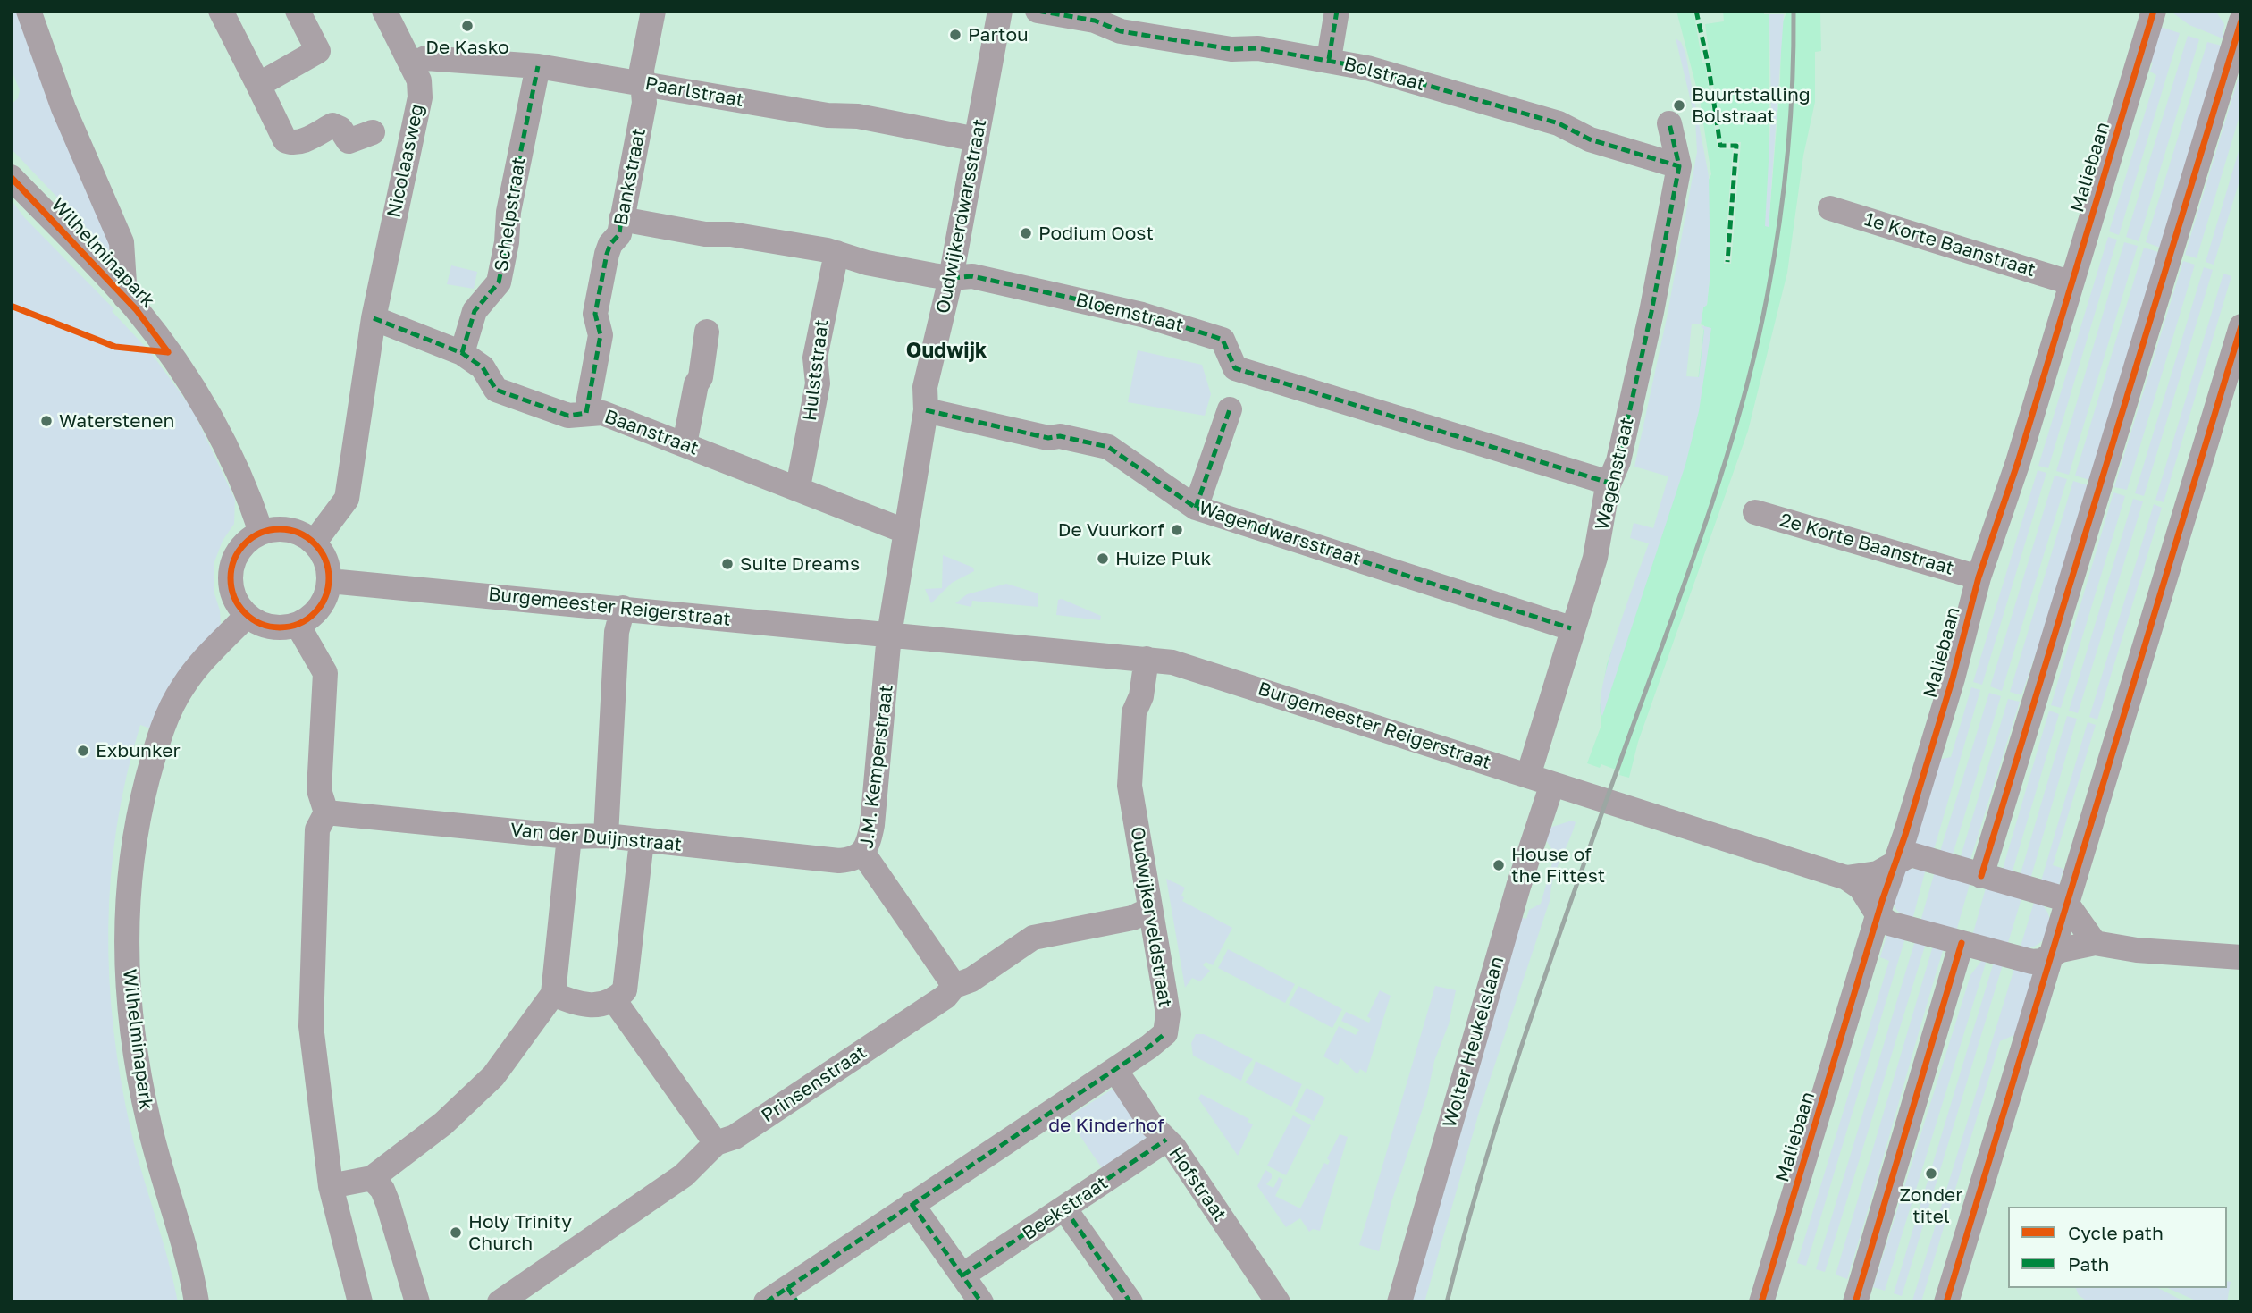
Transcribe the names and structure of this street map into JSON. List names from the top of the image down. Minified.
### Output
{"streets":{"street":["Bolstraat","Paarlstraat","Nicolaasweg","Maliebaan","Bankstraat","Schelpstraat","Oudwijkerdwarsstraat","1e Korte Baanstraat","Wilhelminapark","Bloemstraat","Hulststraat","Baanstraat","Wagenstraat","Wagendwarsstraat","2e Korte Baanstraat","Burgemeester Reigerstraat","J.M. Kemperstraat","Van der Duijnstraat","Oudwijkerveldstraat","Wolter Heukelslaan","Prinsenstraat","Hofstraat","Beekstraat"]},"crossings":[["Bolstraat","Wagenstraat"],["Paarlstraat","Nicolaasweg"],["Paarlstraat","Bankstraat"],["Paarlstraat","Schelpstraat"],["Paarlstraat","Oudwijkerdwarsstraat"],["Nicolaasweg","Wilhelminapark"],["Nicolaasweg","Baanstraat"],["Nicolaasweg","Burgemeester Reigerstraat"],["Maliebaan","1e Korte Baanstraat"],["Maliebaan","2e Korte Baanstraat"],["Maliebaan","Burgemeester Reigerstraat"],["Bankstraat","Bloemstraat"],["Bankstraat","Baanstraat"],["Schelpstraat","Baanstraat"],["Oudwijkerdwarsstraat","Bloemstraat"],["Oudwijkerdwarsstraat","Baanstraat"],["Oudwijkerdwarsstraat","Wagendwarsstraat"],["Wilhelminapark","Burgemeester Reigerstraat"],["Bloemstraat","Hulststraat"],["Bloemstraat","Wagenstraat"],["Hulststraat","Baanstraat"],["Wagenstraat","Wagendwarsstraat"],["Wagenstraat","Burgemeester Reigerstraat"],["Burgemeester Reigerstraat","J.M. Kemperstraat"],["Burgemeester Reigerstraat","Oudwijkerveldstraat"],["Burgemeester Reigerstraat","Wolter Heukelslaan"],["J.M. Kemperstraat","Van der Duijnstraat"],["J.M. Kemperstraat","Prinsenstraat"],["Oudwijkerveldstraat","Prinsenstraat"],["Oudwijkerveldstraat","Hofstraat"],["Hofstraat","Beekstraat"]],"districts":["Oudwijk"],"parks":["de Kinderhof"],"places":["De Kasko","Partou","Buurtstalling Bolstraat","Podium Oost","Waterstenen","De Vuurkorf","Huize Pluk","Suite Dreams","Exbunker","House of the Fittest","Zonder titel","Holy Trinity Church"],"legend":["Cycle path","Path"]}
